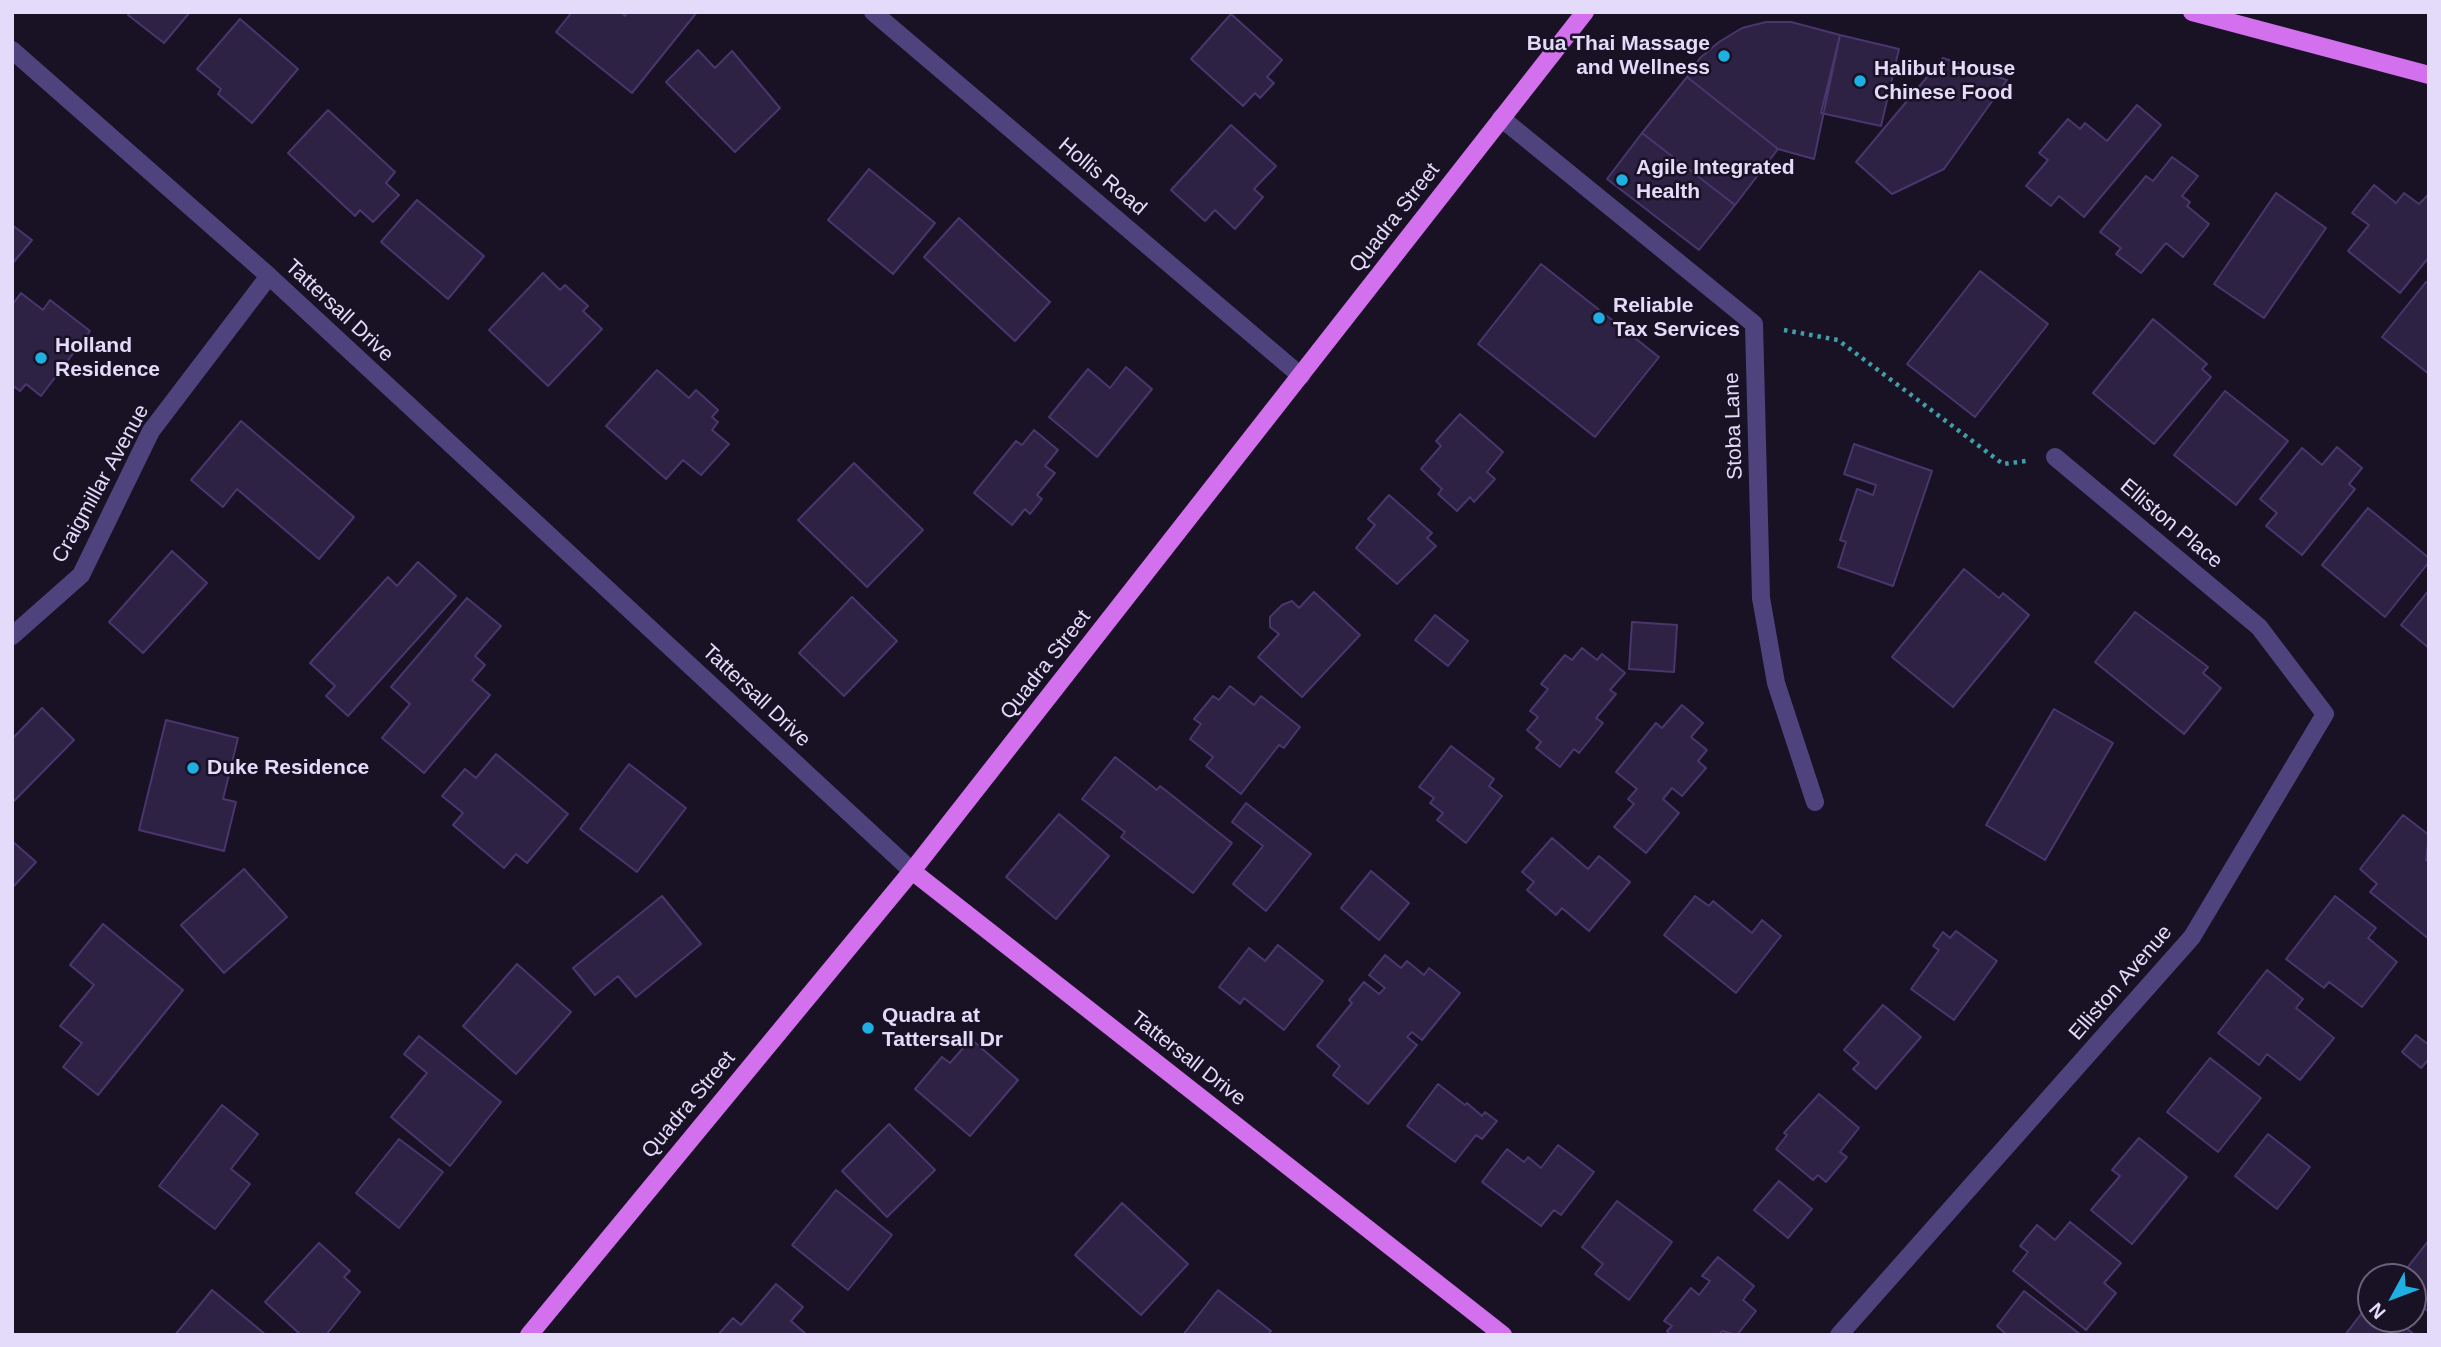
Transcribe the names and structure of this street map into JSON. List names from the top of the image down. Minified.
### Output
{"streets":{"main road":["Quadra Street","Tattersall Drive"],"street":["Hollis Road","Stoba Lane","Craigmillar Avenue","Elliston Place","Elliston Avenue"]},"crossings":[["Hollis Road","Quadra Street"],["Quadra Street","Tattersall Drive"],["Tattersall Drive","Craigmillar Avenue"],["Elliston Place","Elliston Avenue"]],"places":["Bua Thai Massage and Wellness","Halibut House Chinese Food","Agile Integrated Health","Reliable Tax Services","Holland Residence","Duke Residence","Quadra at Tattersall Dr"],"north":"bottom left"}
